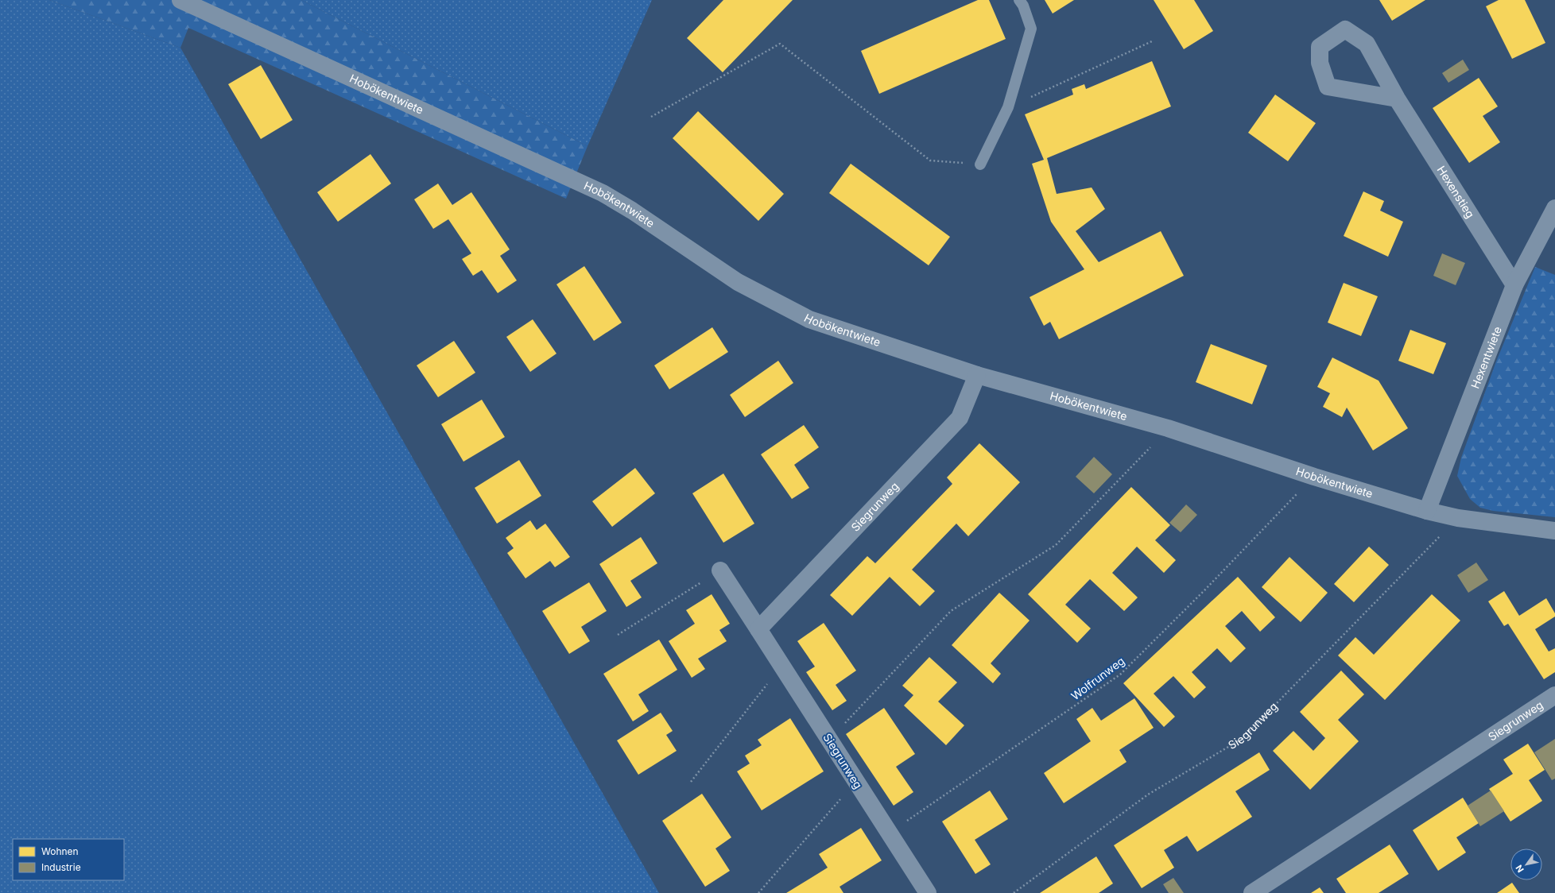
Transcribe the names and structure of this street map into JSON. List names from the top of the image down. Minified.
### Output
{"streets":{"street":["Hobökentwiete","Hexenstieg","Hexentwiete","Siegrunweg"],"path":["Wolfrunweg"]},"crossings":[["Hobökentwiete","Hexentwiete"],["Hobökentwiete","Siegrunweg"],["Hobökentwiete","Wolfrunweg"],["Hexenstieg","Hexentwiete"],["Siegrunweg","Wolfrunweg"]],"legend":["Wohnen","Industrie"],"north":"bottom left"}
